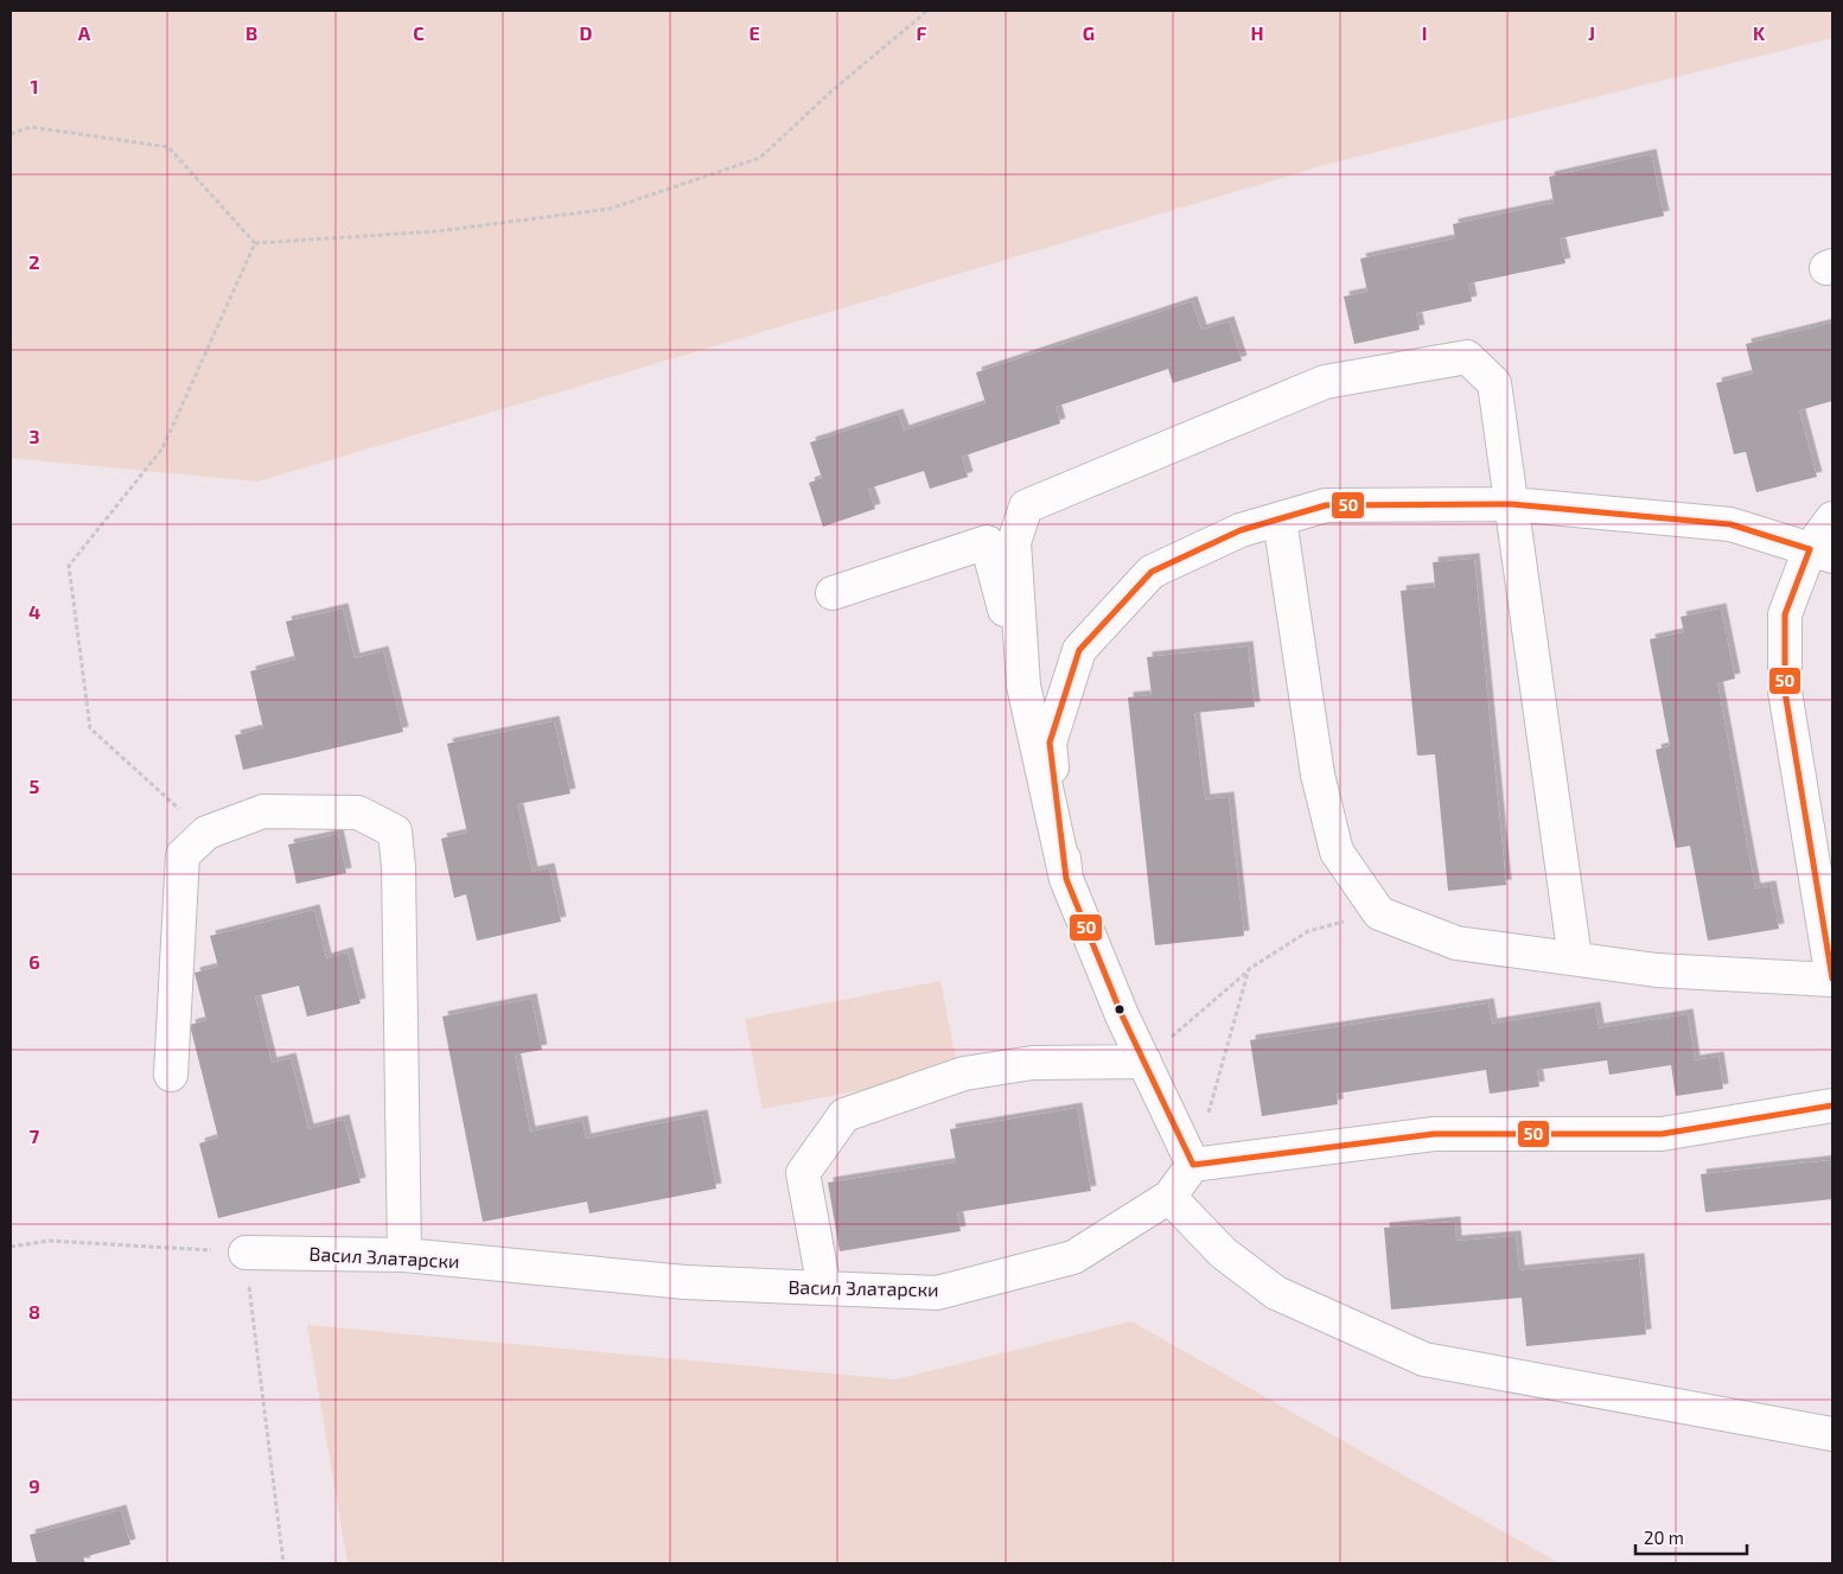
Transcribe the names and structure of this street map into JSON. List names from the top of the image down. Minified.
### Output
{"streets":{"street":["Васил Златарски"]},"lines":["transit line 50"],"scale_bar":"20 m","grid":{"columns":["A","B","C","D","E","F","G","H","I","J","K"],"rows":["1","2","3","4","5","6","7","8","9"]}}
